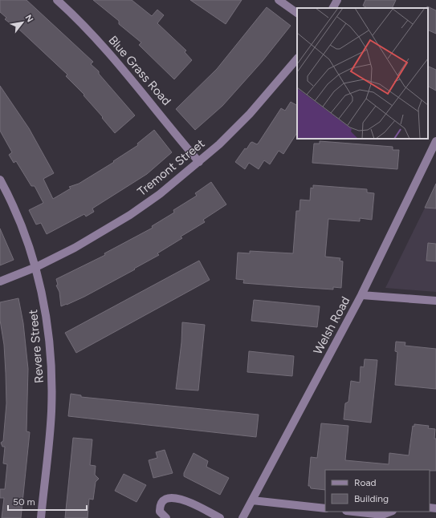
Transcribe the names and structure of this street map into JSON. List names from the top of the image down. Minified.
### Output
{"streets":{"street":["Blue Grass Road","Tremont Street","Welsh Road","Revere Street"]},"crossings":[["Blue Grass Road","Tremont Street"],["Tremont Street","Revere Street"]],"legend":["Road","Building"],"scale_bar":"50 m","north":"top right"}
